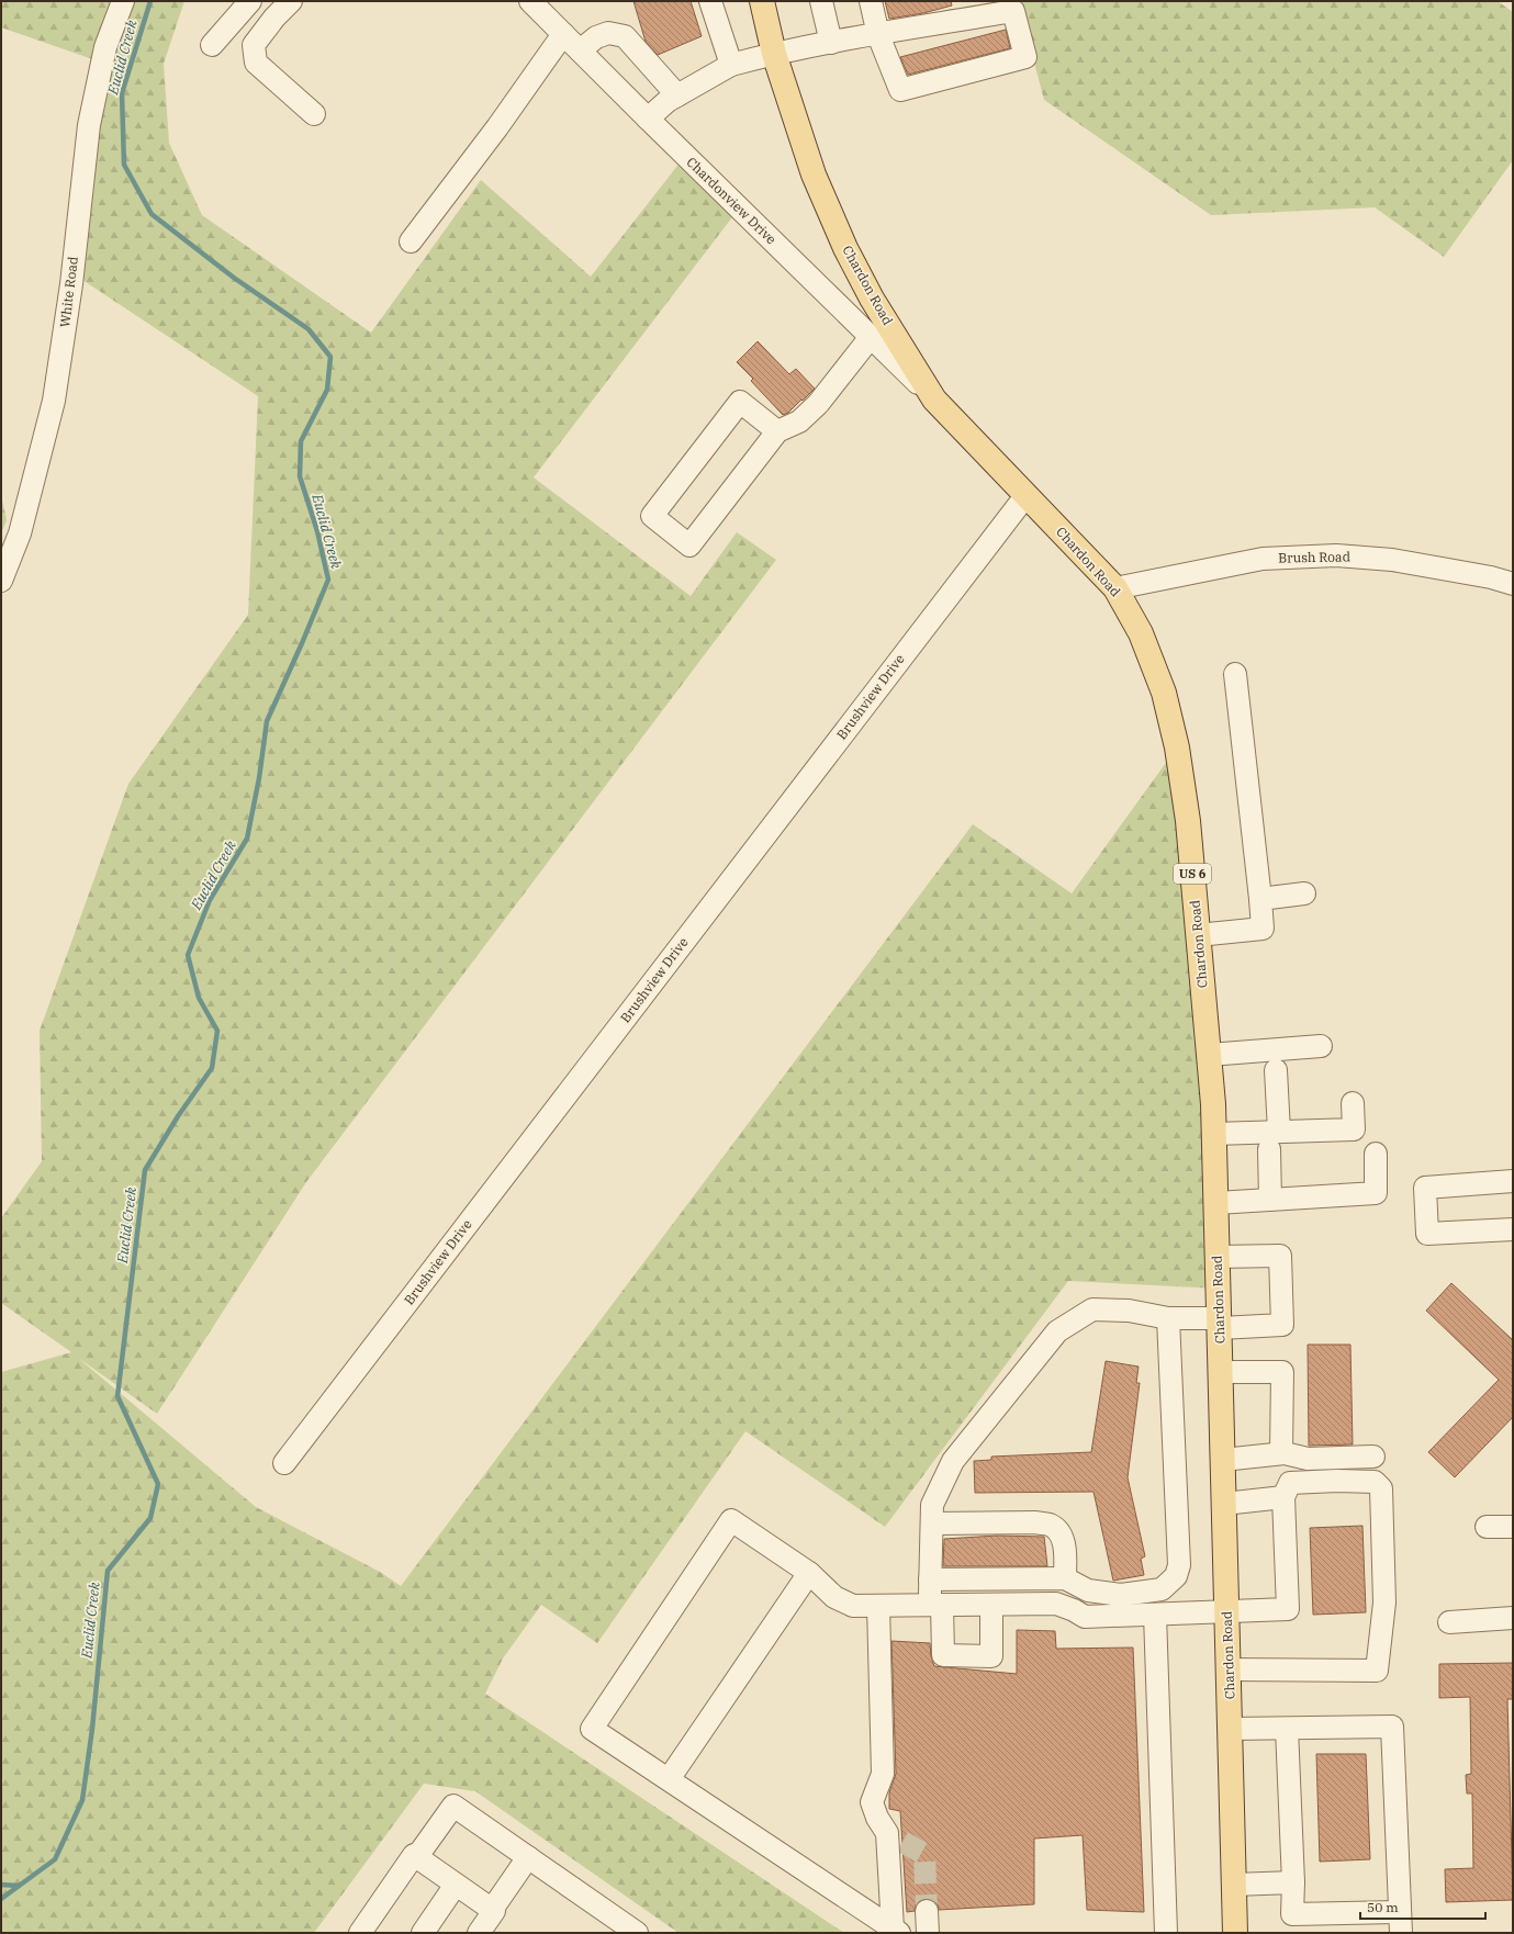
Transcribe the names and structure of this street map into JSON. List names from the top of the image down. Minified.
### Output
{"streets":{"main road":["Chardon Road","US 6"],"street":["Chardonview Drive","White Road","Brush Road","Brushview Drive"]},"crossings":[["Chardonview Drive","Chardon Road"],["Chardon Road","Brush Road"],["Chardon Road","Brushview Drive"]],"water":["Euclid Creek"],"scale_bar":"50 m"}
